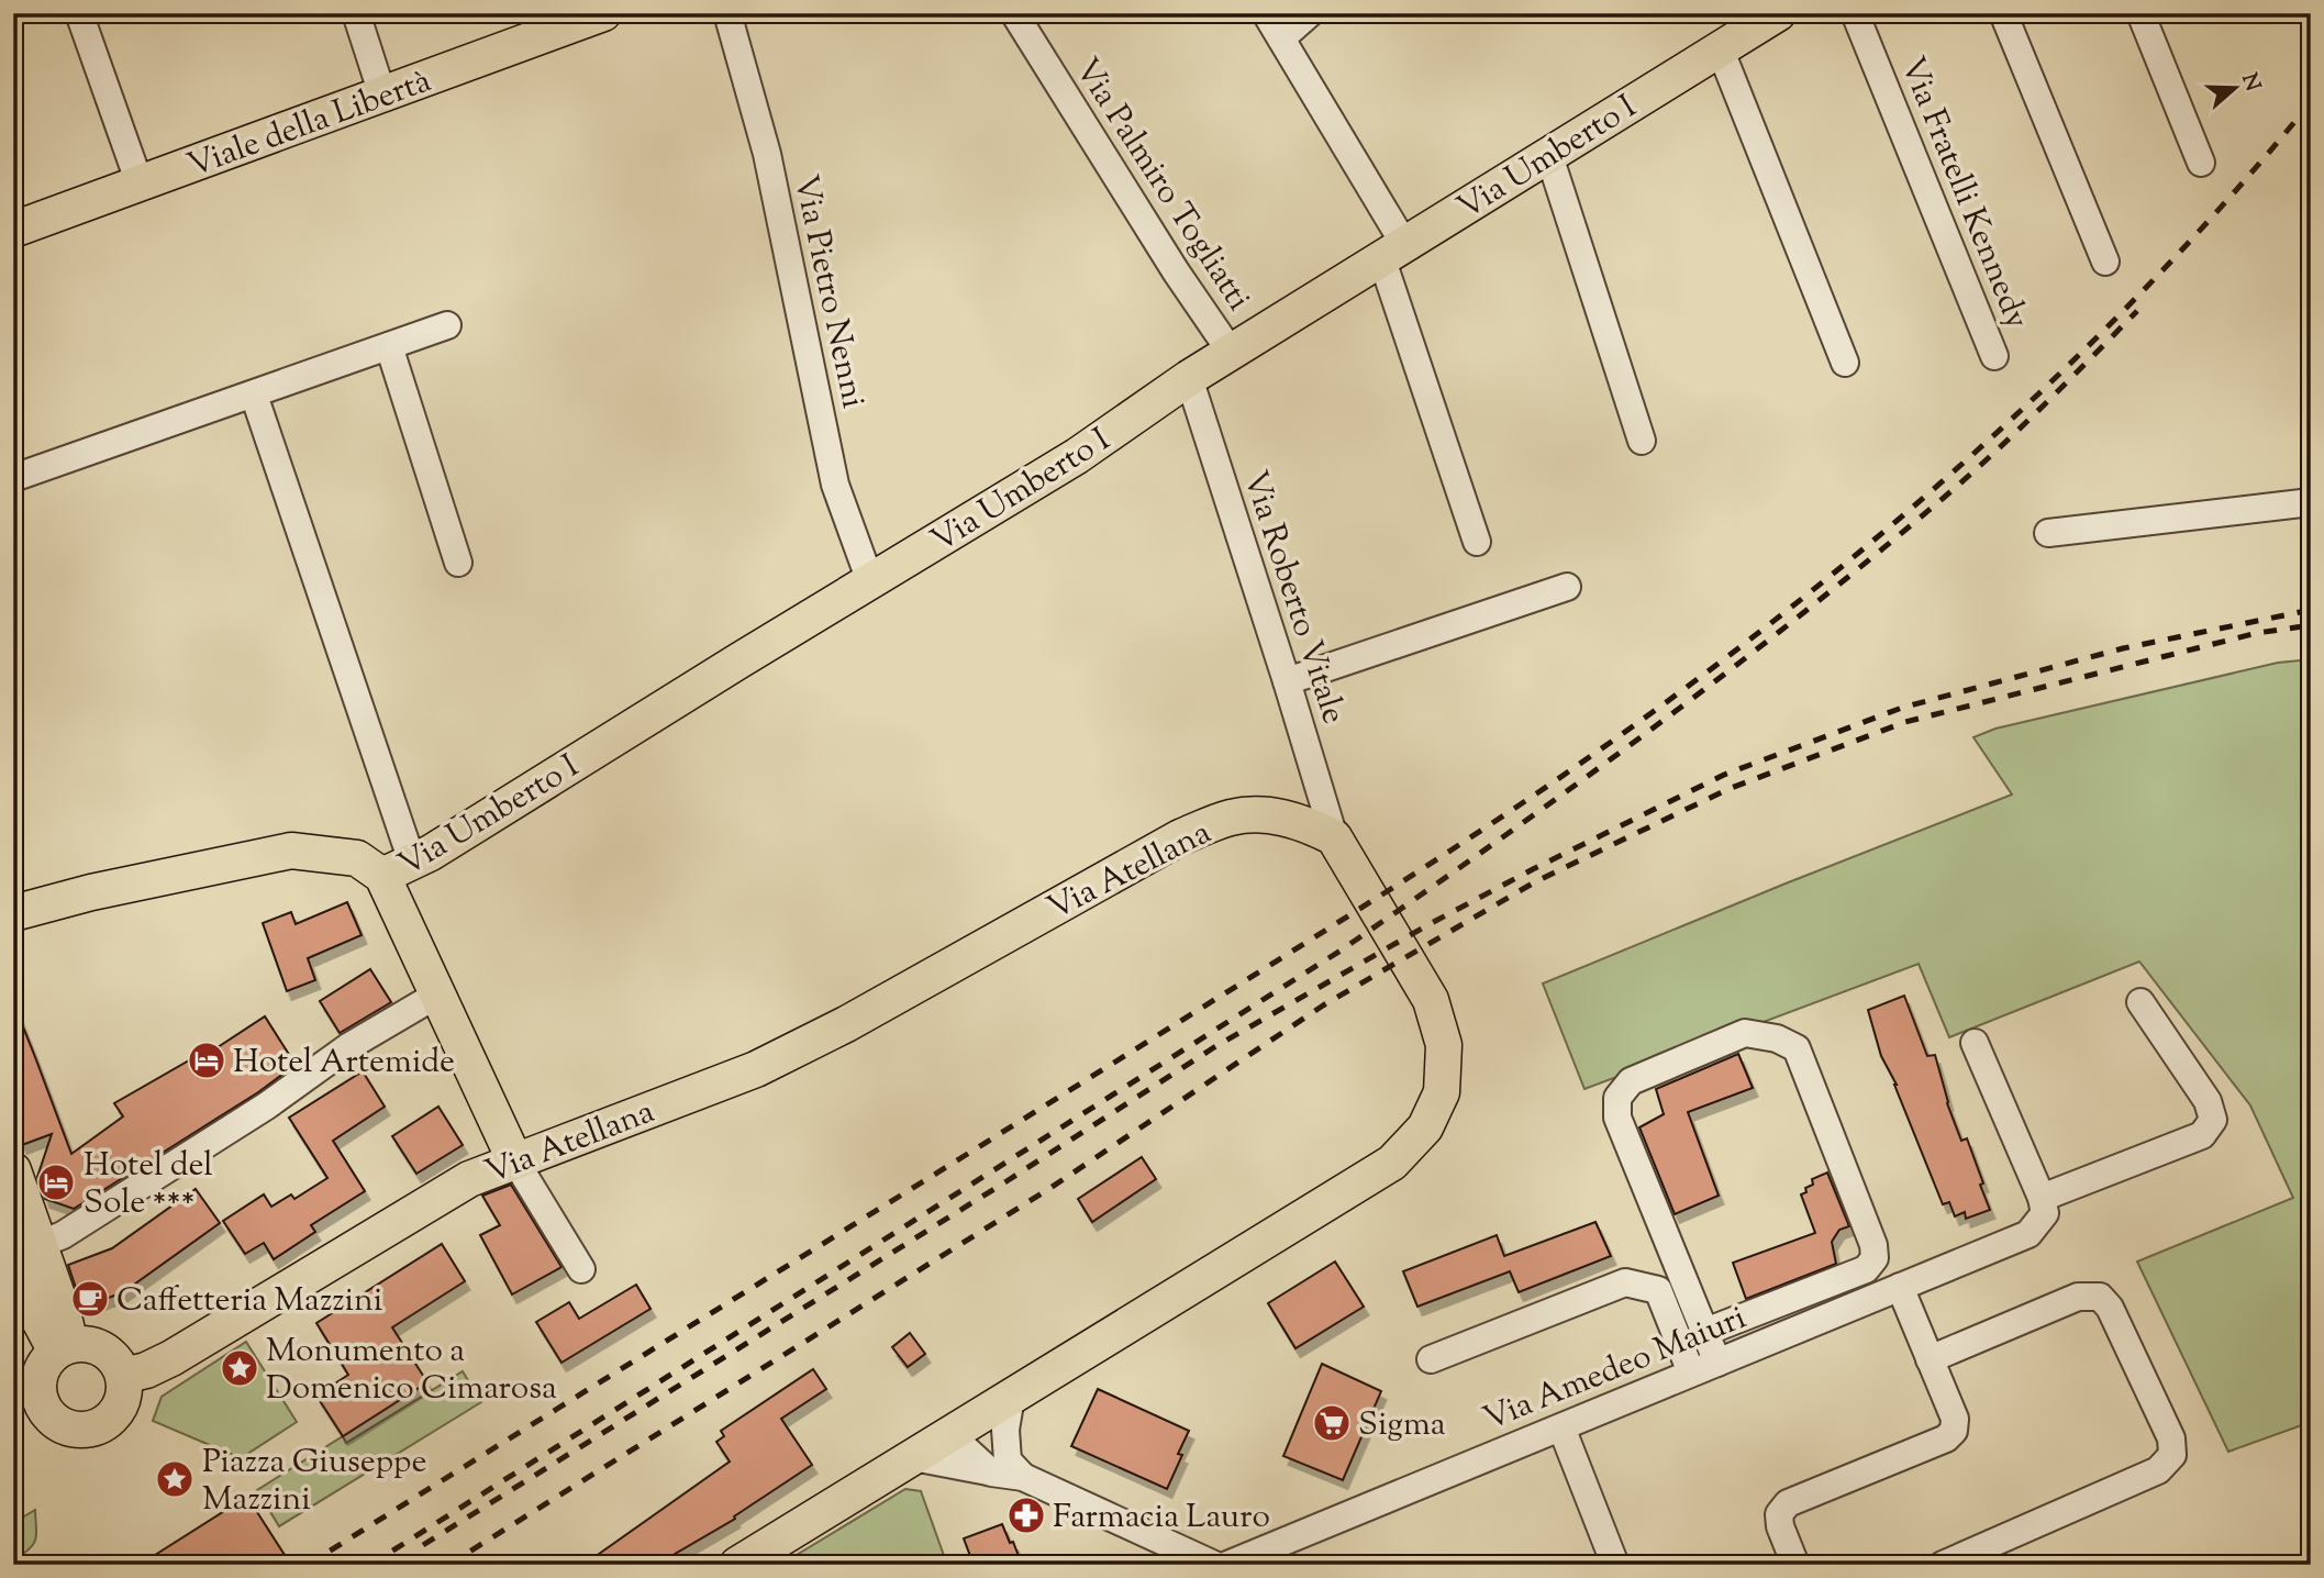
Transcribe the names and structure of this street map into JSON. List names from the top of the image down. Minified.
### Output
{"streets":{"main road":["Viale della Libertà","Via Umberto I","Via Atellana"],"street":["Via Palmiro Togliatti","Via Fratelli Kennedy","Via Pietro Nenni","Via Roberto Vitale","Via Amedeo Maiuri"]},"crossings":[["Via Umberto I","Via Palmiro Togliatti"],["Via Umberto I","Via Pietro Nenni"],["Via Umberto I","Via Roberto Vitale"],["Via Roberto Vitale","Via Atellana"]],"places":{"hotel":["Hotel Artemide","Hotel del Sole ***"],"cafe":["Caffetteria Mazzini"],"place":["Monumento a Domenico Cimarosa","Piazza Giuseppe Mazzini"],"supermarket":["Sigma"],"pharmacy":["Farmacia Lauro"]},"north":"right"}
